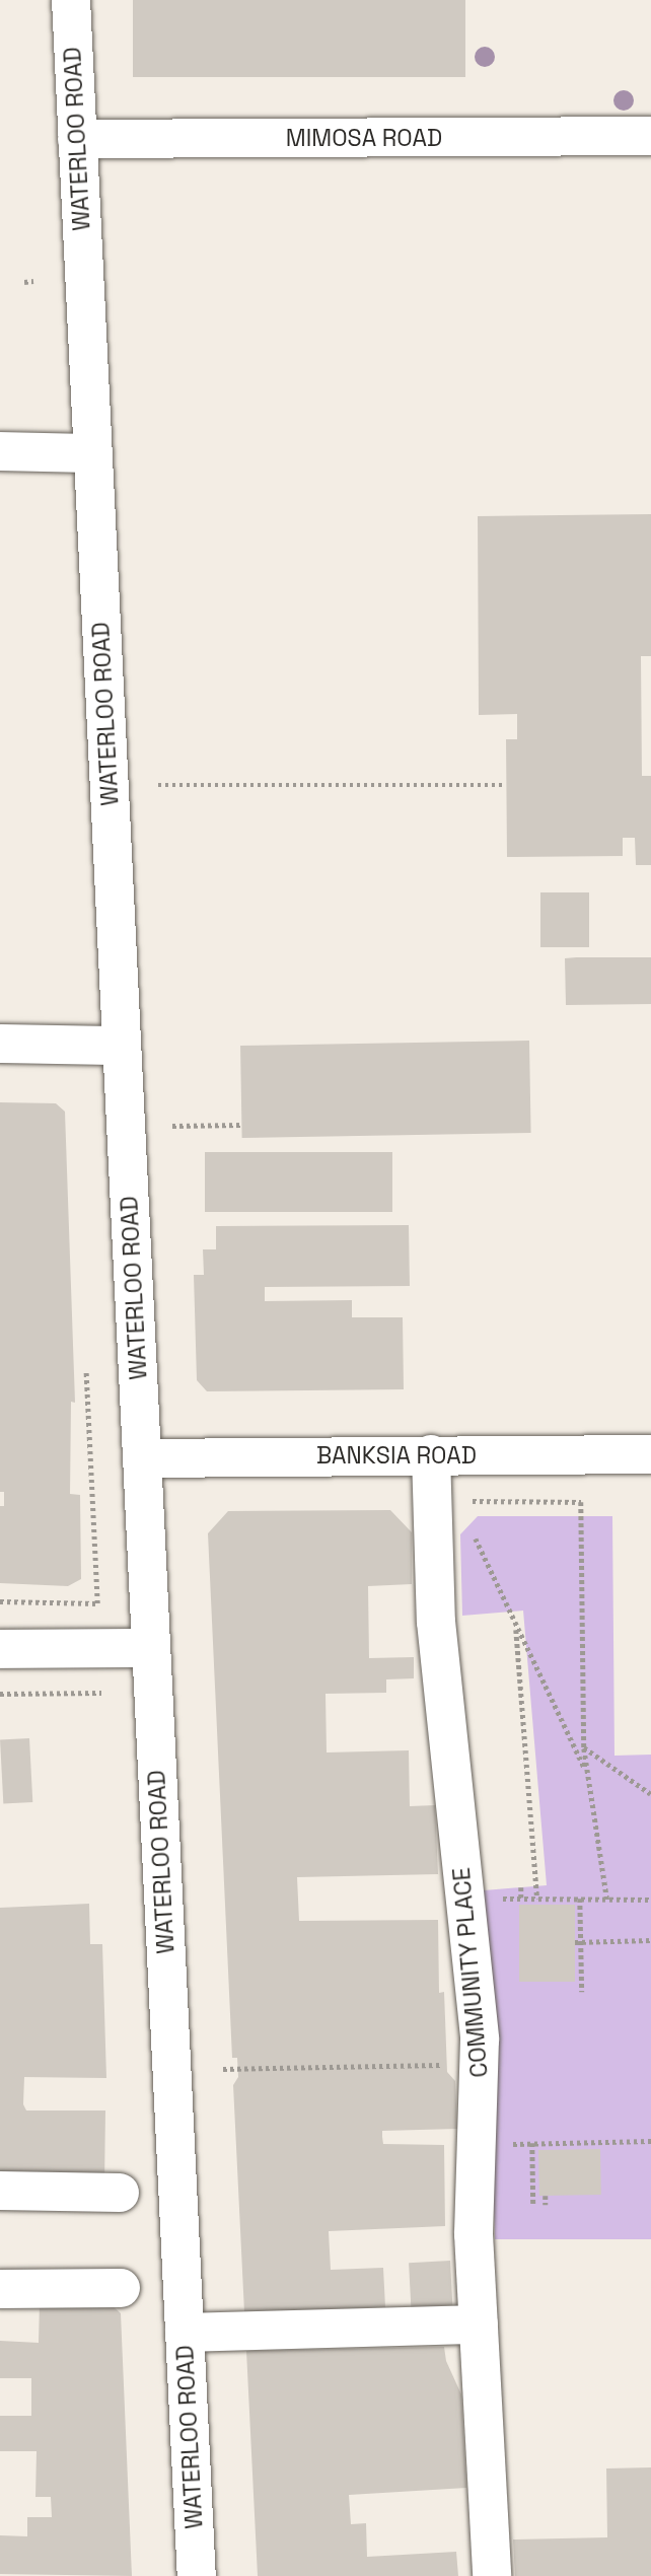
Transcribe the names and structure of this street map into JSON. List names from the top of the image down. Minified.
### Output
{"streets":{"main road":["MIMOSA ROAD","WATERLOO ROAD","BANKSIA ROAD","COMMUNITY PLACE"]},"crossings":[["MIMOSA ROAD","WATERLOO ROAD"],["WATERLOO ROAD","BANKSIA ROAD"],["BANKSIA ROAD","COMMUNITY PLACE"]]}
